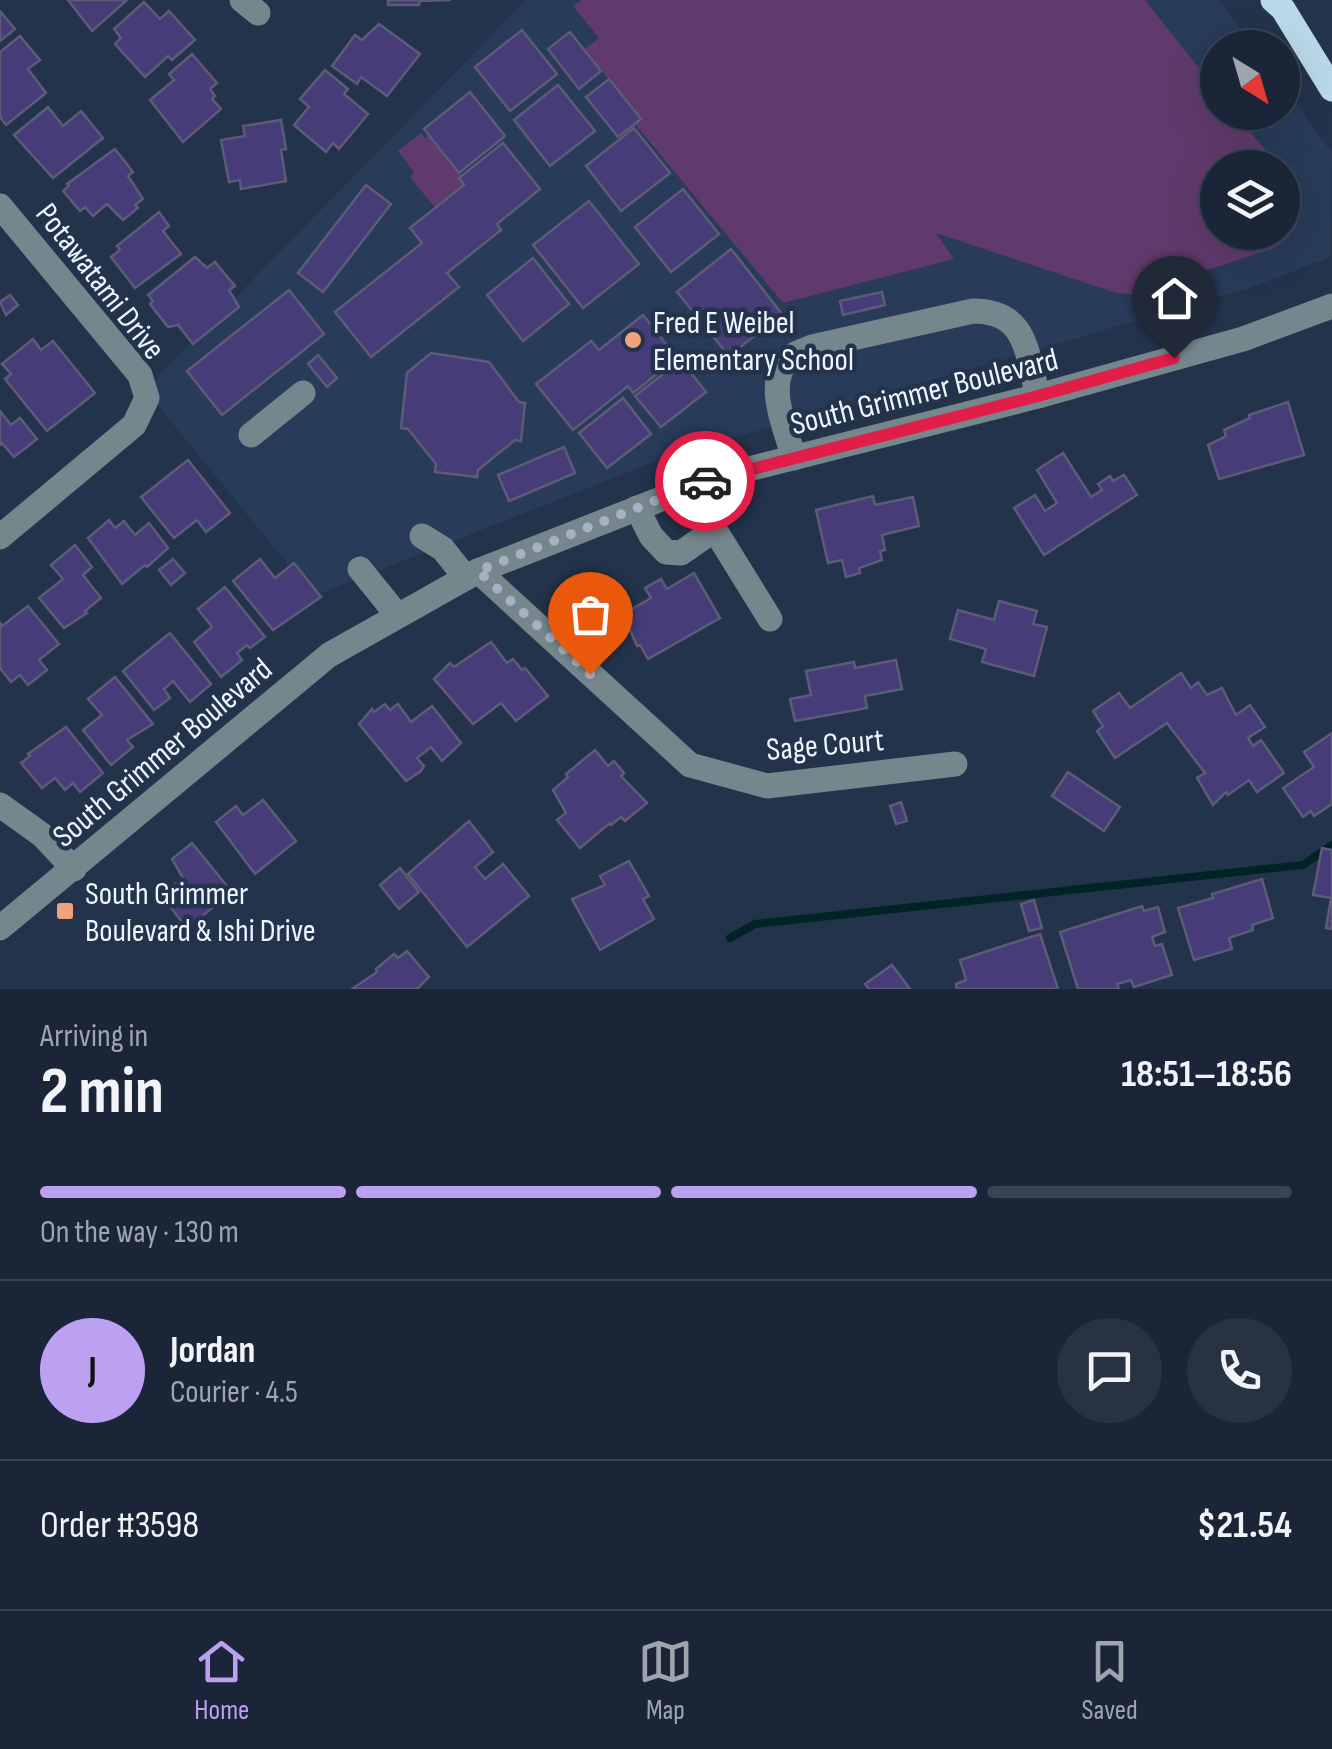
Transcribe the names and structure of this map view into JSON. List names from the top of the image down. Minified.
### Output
{"streets":{"street":["Potawatami Drive","South Grimmer Boulevard","Sage Court"]},"crossings":[["South Grimmer Boulevard","Sage Court"]],"places":{"other":["Fred E Weibel Elementary School"],"transit":["South Grimmer Boulevard & Ishi Drive"]},"north":"bottom right","page":{"heading":["2 min","Arriving in","18:51–18:56"],"panel":["Jordan","Courier · 4.5","Order #3598","$21.54"],"bar":"On the way · 130 m","round":"J","tabs":["Home","Map","Saved"]}}
